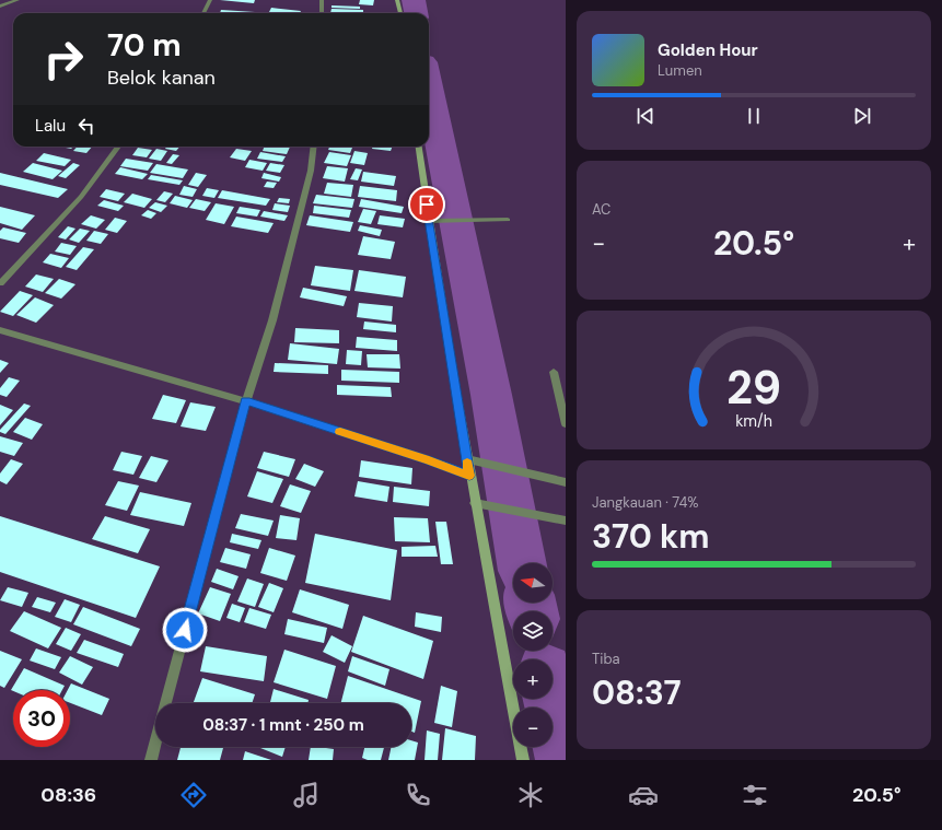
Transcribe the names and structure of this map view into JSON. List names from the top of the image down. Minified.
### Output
{"north":"left","page":{"turn":["70 m","Belok kanan"],"song":["Golden Hour","Lumen"],"then":"Lalu","tile":["AC",["Jangkauan · 74%","370 km"],["Tiba","08:37"]],"heat":["−","20.5°","+"],"map_buttons":["+","−"],"limit":"30","trip":"08:37 · 1 mnt · 250 m","tabs":["08:36","20.5°"],"gauge":["29","km/h"]}}
